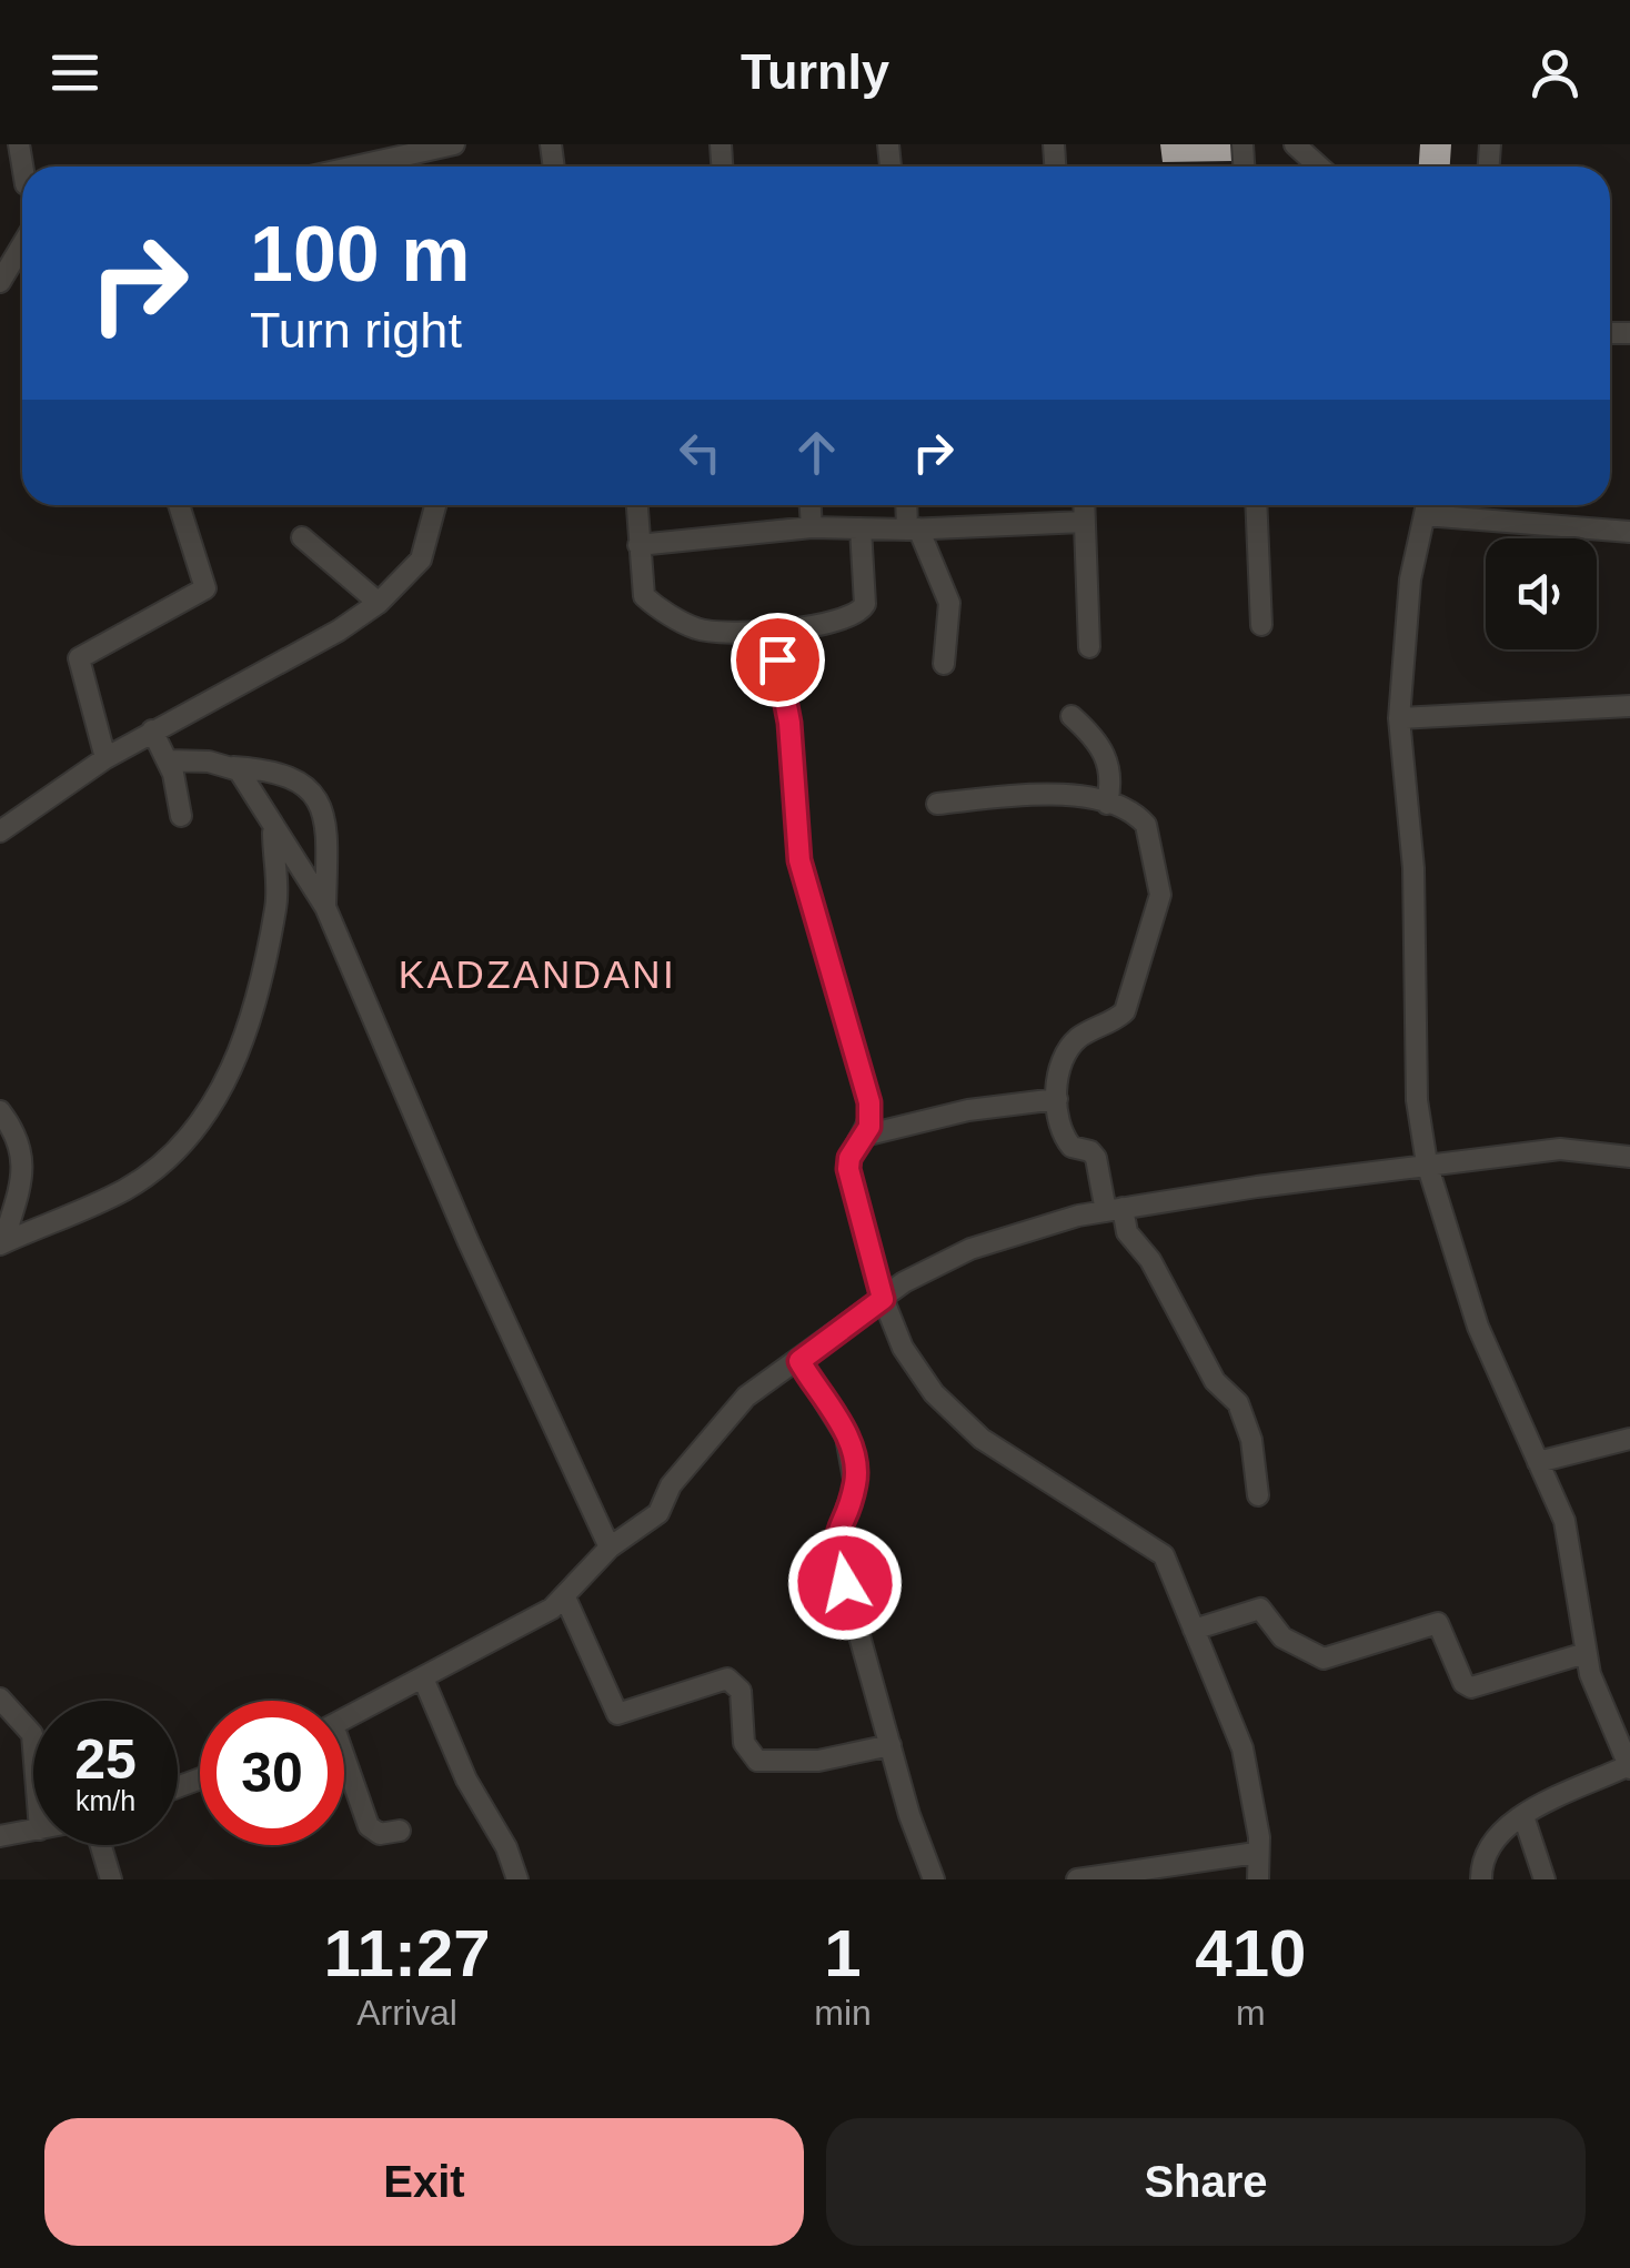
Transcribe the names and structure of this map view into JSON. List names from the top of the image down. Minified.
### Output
{"districts":["KADZANDANI"],"page":{"header":"Turnly","turn":["100 m","Turn right"],"speed":"25 km/h","limit":"30","eta":["11:27","Arrival","1","min","410","m"],"buttons":["Exit","Share"]}}
